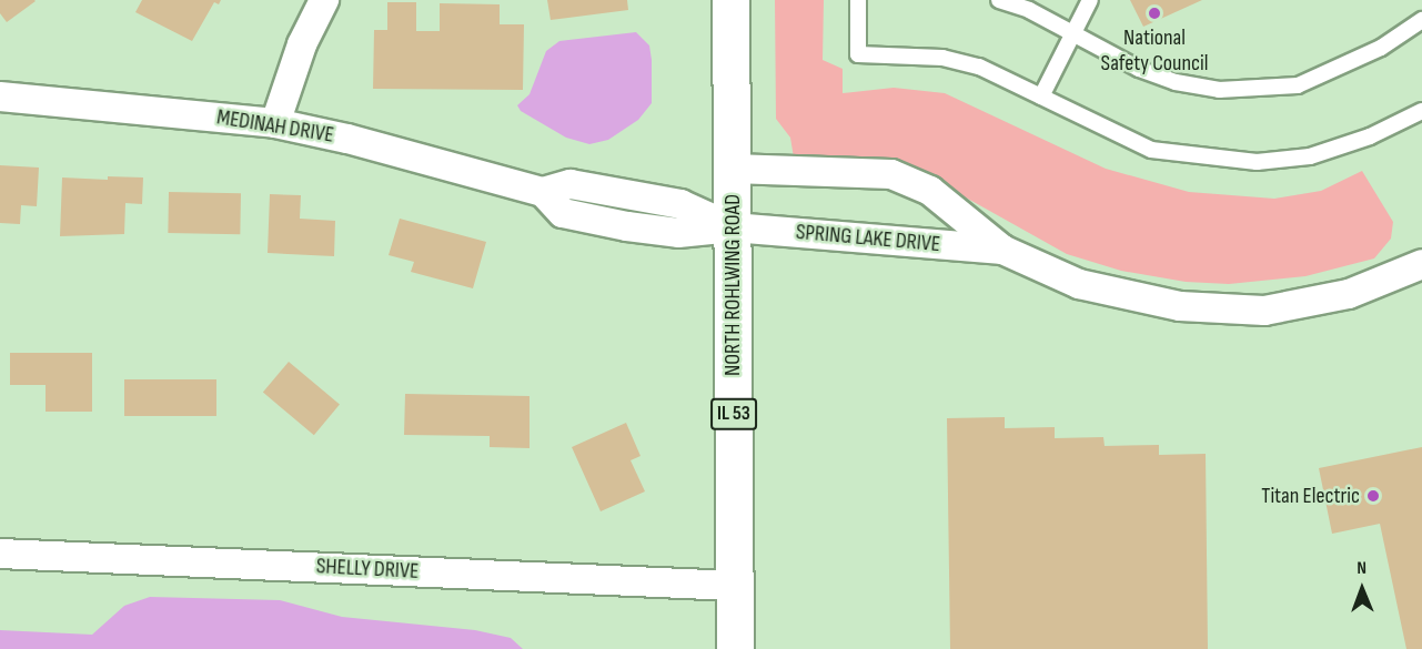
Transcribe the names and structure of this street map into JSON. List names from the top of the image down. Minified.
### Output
{"streets":{"main road":["NORTH ROHLWING ROAD","IL 53"],"street":["MEDINAH DRIVE","SPRING LAKE DRIVE","SHELLY DRIVE"]},"crossings":[["MEDINAH DRIVE","SPRING LAKE DRIVE"],["MEDINAH DRIVE","NORTH ROHLWING ROAD"],["SPRING LAKE DRIVE","NORTH ROHLWING ROAD"],["NORTH ROHLWING ROAD","SHELLY DRIVE"]],"places":["National Safety Council","Titan Electric"],"north":"top"}
